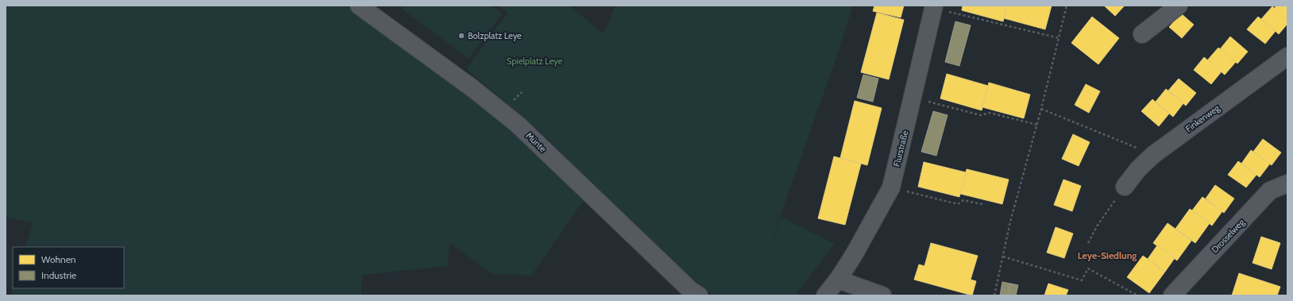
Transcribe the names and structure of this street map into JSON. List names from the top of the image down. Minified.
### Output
{"streets":{"street":["Finkenweg","Münte","Flurstraße","Drosselweg"]},"districts":["Leye-Siedlung"],"parks":["Spielplatz Leye"],"places":["Bolzplatz Leye"],"legend":["Wohnen","Industrie"]}
